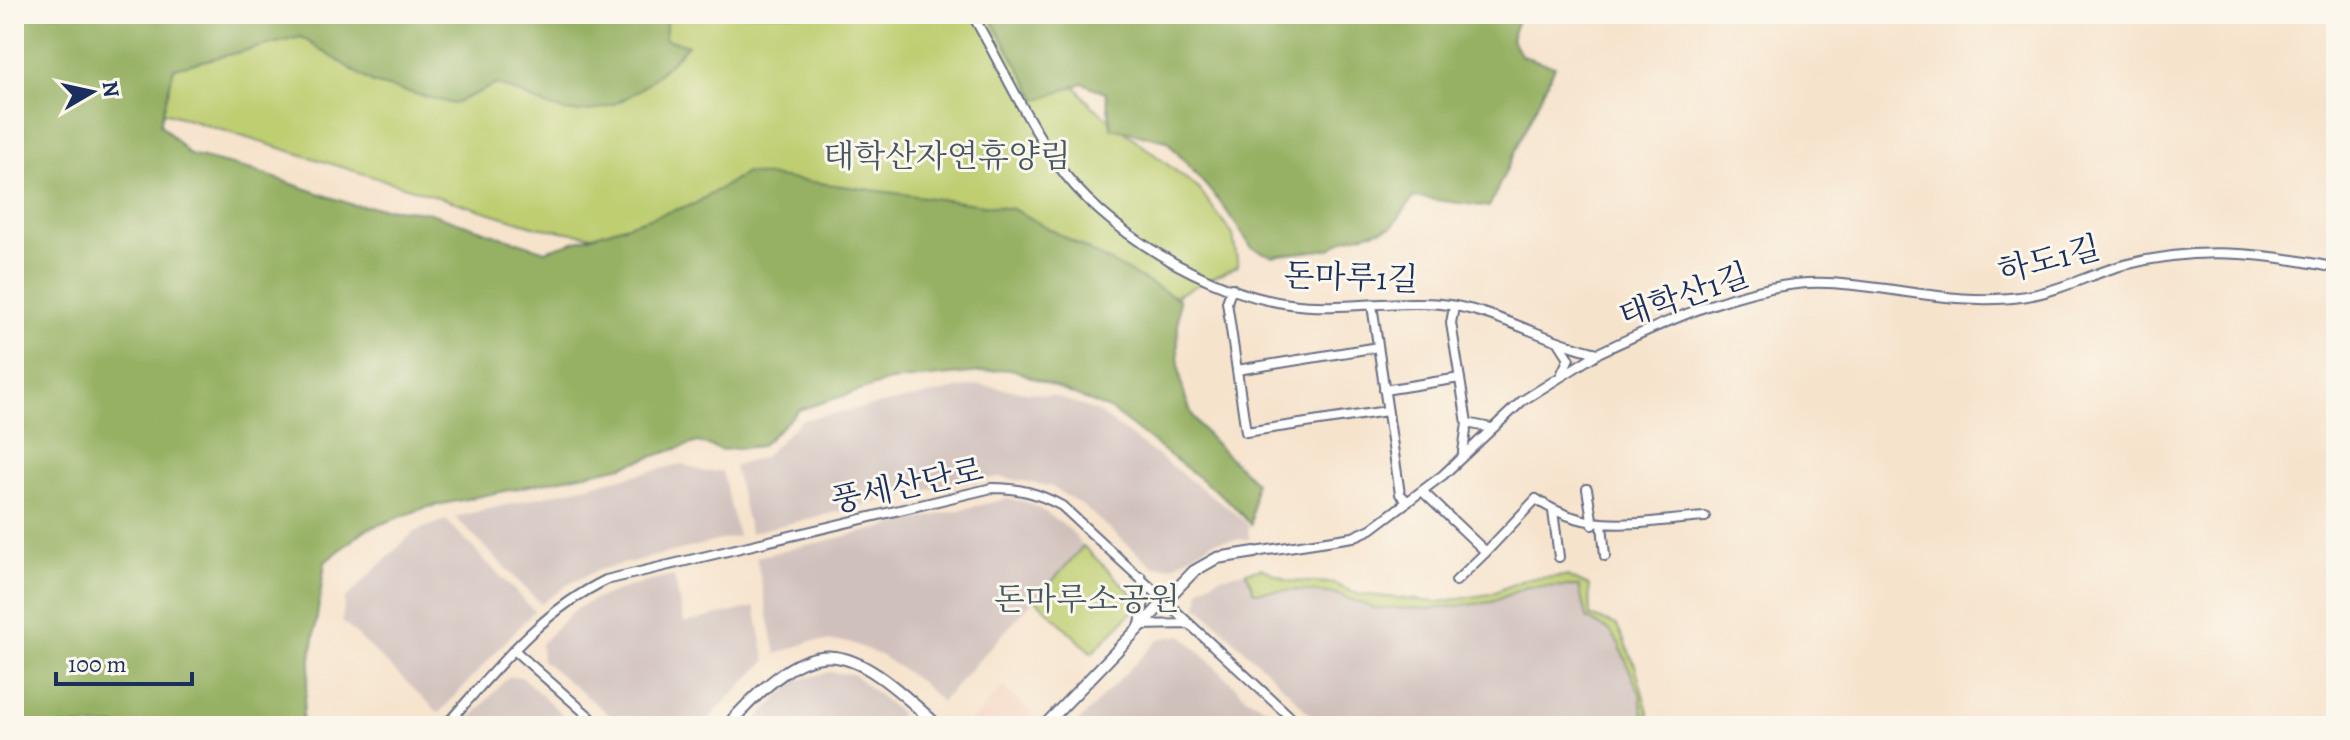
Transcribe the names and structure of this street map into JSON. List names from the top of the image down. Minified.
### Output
{"streets":{"street":["하도1길","돈마루1길","태학산1길","풍세산단로"]},"crossings":[["하도1길","태학산1길"],["돈마루1길","태학산1길"]],"parks":["태학산자연휴양림","돈마루소공원"],"scale_bar":"100 m","north":"right"}
